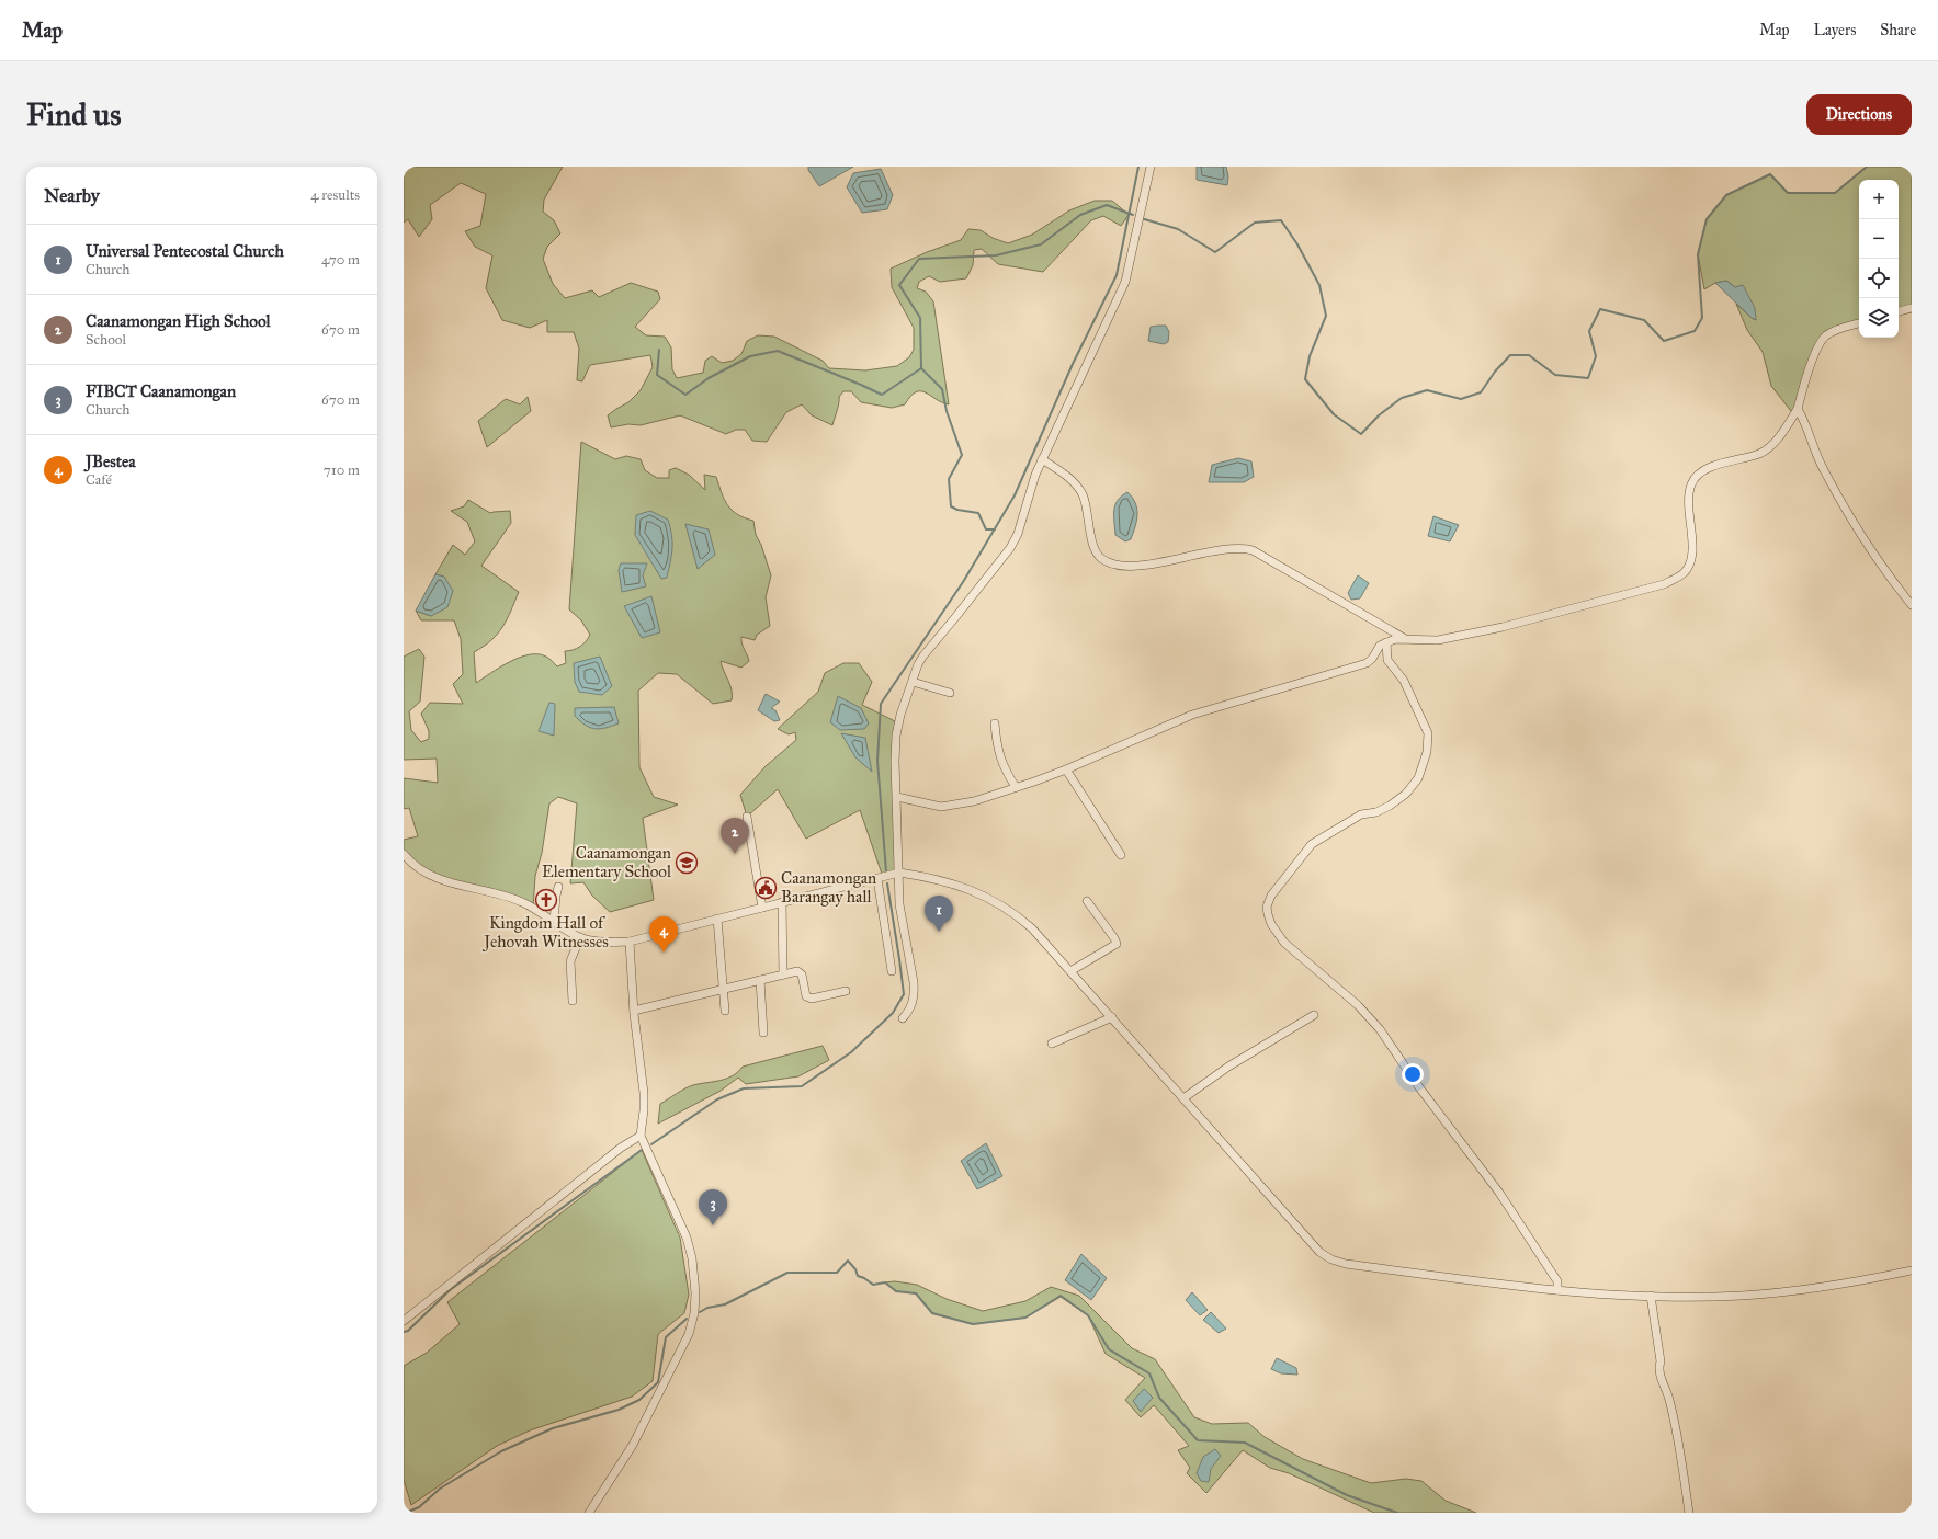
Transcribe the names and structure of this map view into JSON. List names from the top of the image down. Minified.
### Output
{"places":{"school or university":["Caanamongan Elementary School"],"public building":["Caanamongan Barangay hall"],"church":["Kingdom Hall of Jehovah Witnesses"]},"page":{"header":"Map","nav":["Map","Layers","Share"],"buttons":"Directions","title":"Find us","heading":["Nearby","4 results"],"map_buttons":["+","−"],"list":[{"mark":"1","name":"Universal Pentecostal Church","note":"Church","value":"470 m"},{"mark":"2","name":"Caanamongan High School","note":"School","value":"670 m"},{"mark":"3","name":"FIBCT Caanamongan","note":"Church","value":"670 m"},{"mark":"4","name":"JBestea","note":"Café","value":"710 m"}],"pins":["2","1","4","3"]}}
